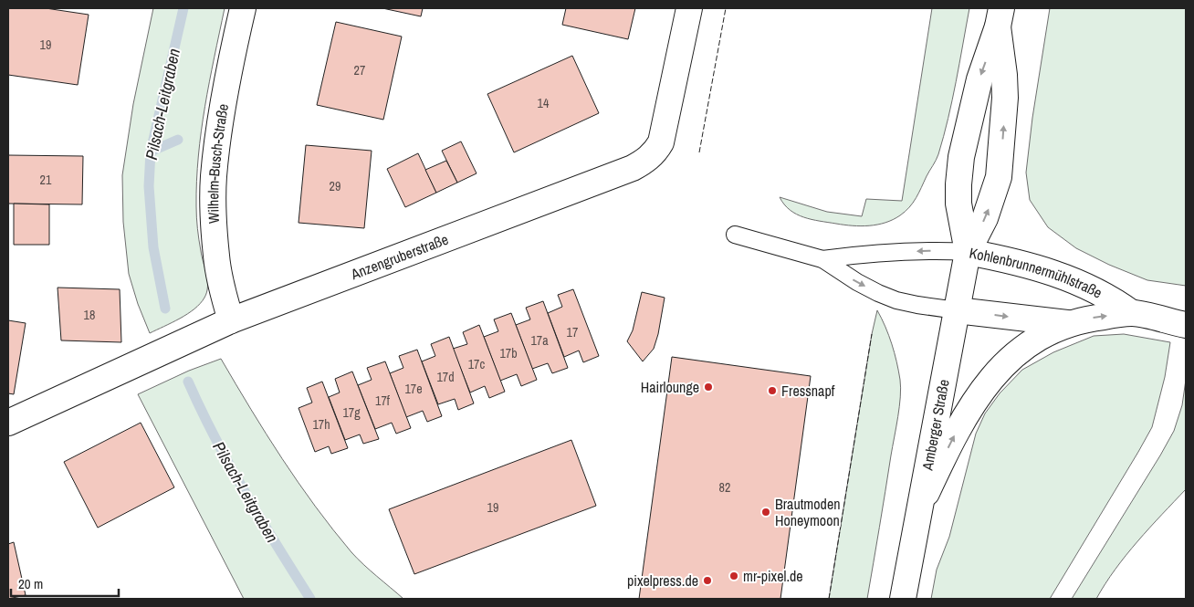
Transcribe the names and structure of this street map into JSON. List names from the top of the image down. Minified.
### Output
{"streets":{"street":["Wilhelm-Busch-Straße","Anzengruberstraße","Kohlenbrunnermühlstraße","Amberger Straße"]},"crossings":[["Wilhelm-Busch-Straße","Anzengruberstraße"],["Kohlenbrunnermühlstraße","Amberger Straße"]],"water":["Pilsach-Leitgraben"],"places":["Hairlounge","Fressnapf","Brautmoden Honeymoon","mr-pixel.de","pixelpress.de"],"house_numbers":["19","27","14","21","29","18","17","17a","17b","17c","17d","17e","17f","17g","17h","82","19"],"scale_bar":"20 m"}
